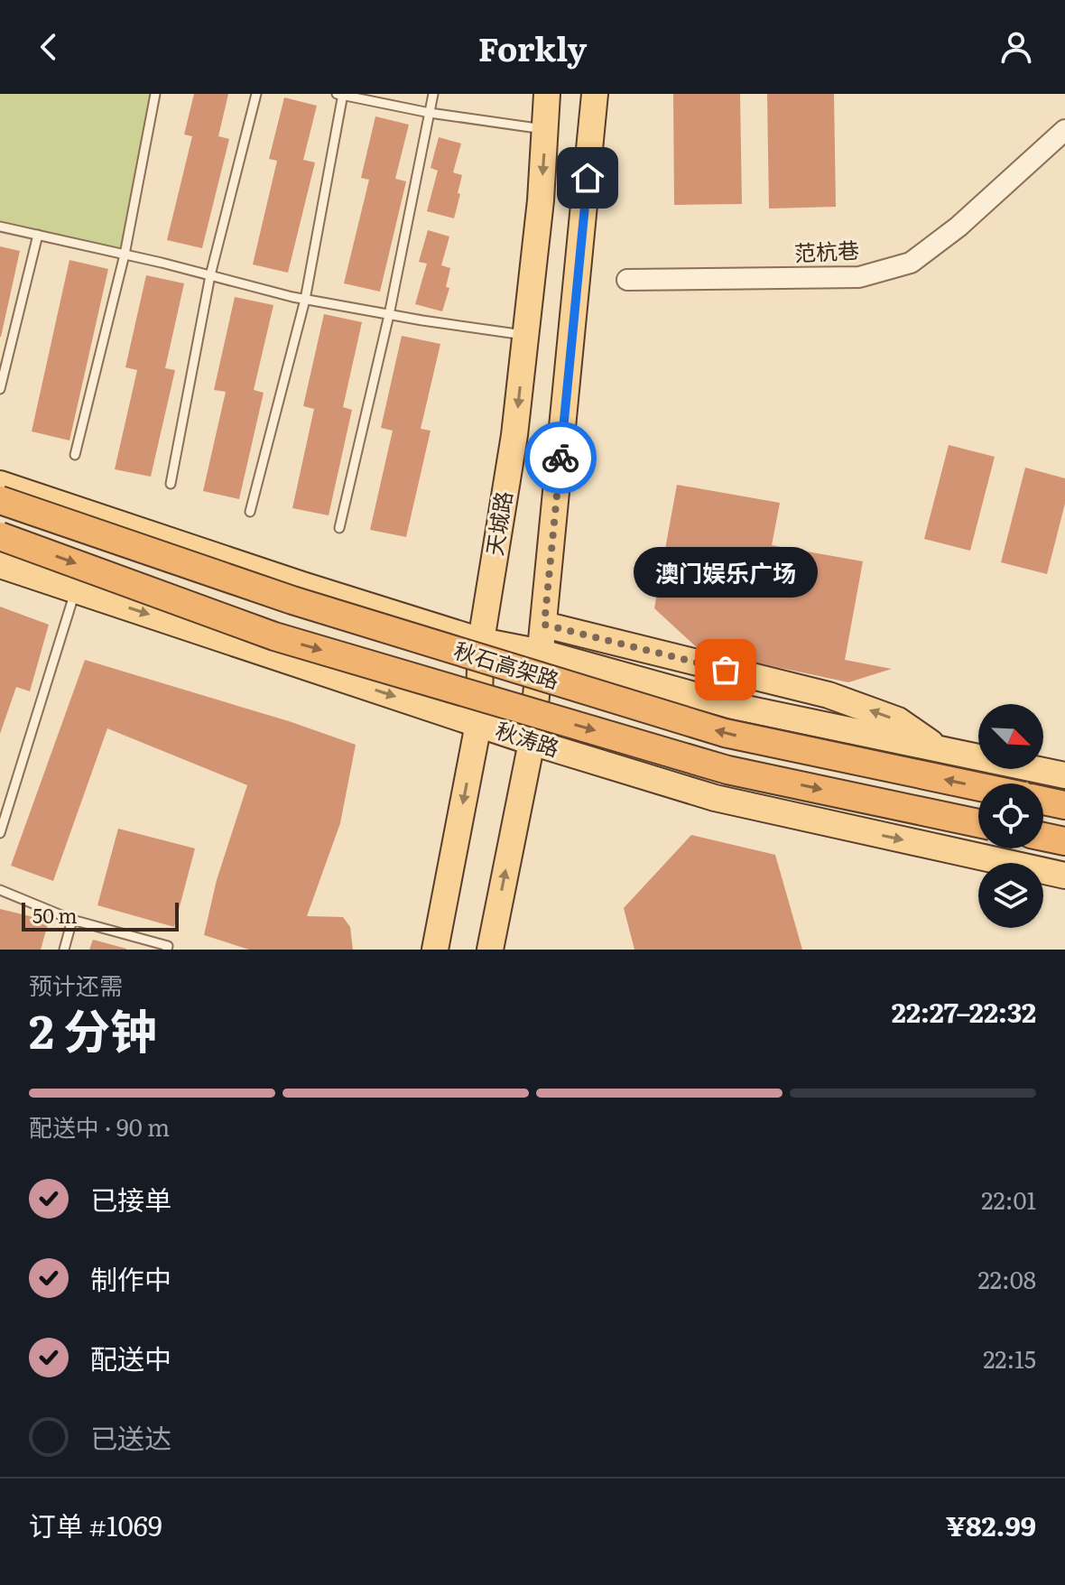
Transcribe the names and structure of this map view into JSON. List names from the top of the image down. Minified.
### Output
{"streets":{"highway":["秋石高架路"],"main road":["天城路","秋涛路"],"street":["范杭巷"]},"crossings":[["天城路","秋涛路"]],"places":["澳门娱乐广场"],"scale_bar":"50 m","north":"bottom right","page":{"header":"Forkly","bubble":"澳门娱乐广场","scale":"50 m","heading":["2 分钟","预计还需","22:27–22:32"],"panel":["订单 #1069","¥82.99"],"bar":"配送中 · 90 m","list":[["已接单","22:01"],["制作中","22:08"],["配送中","22:15"],"已送达"]}}
